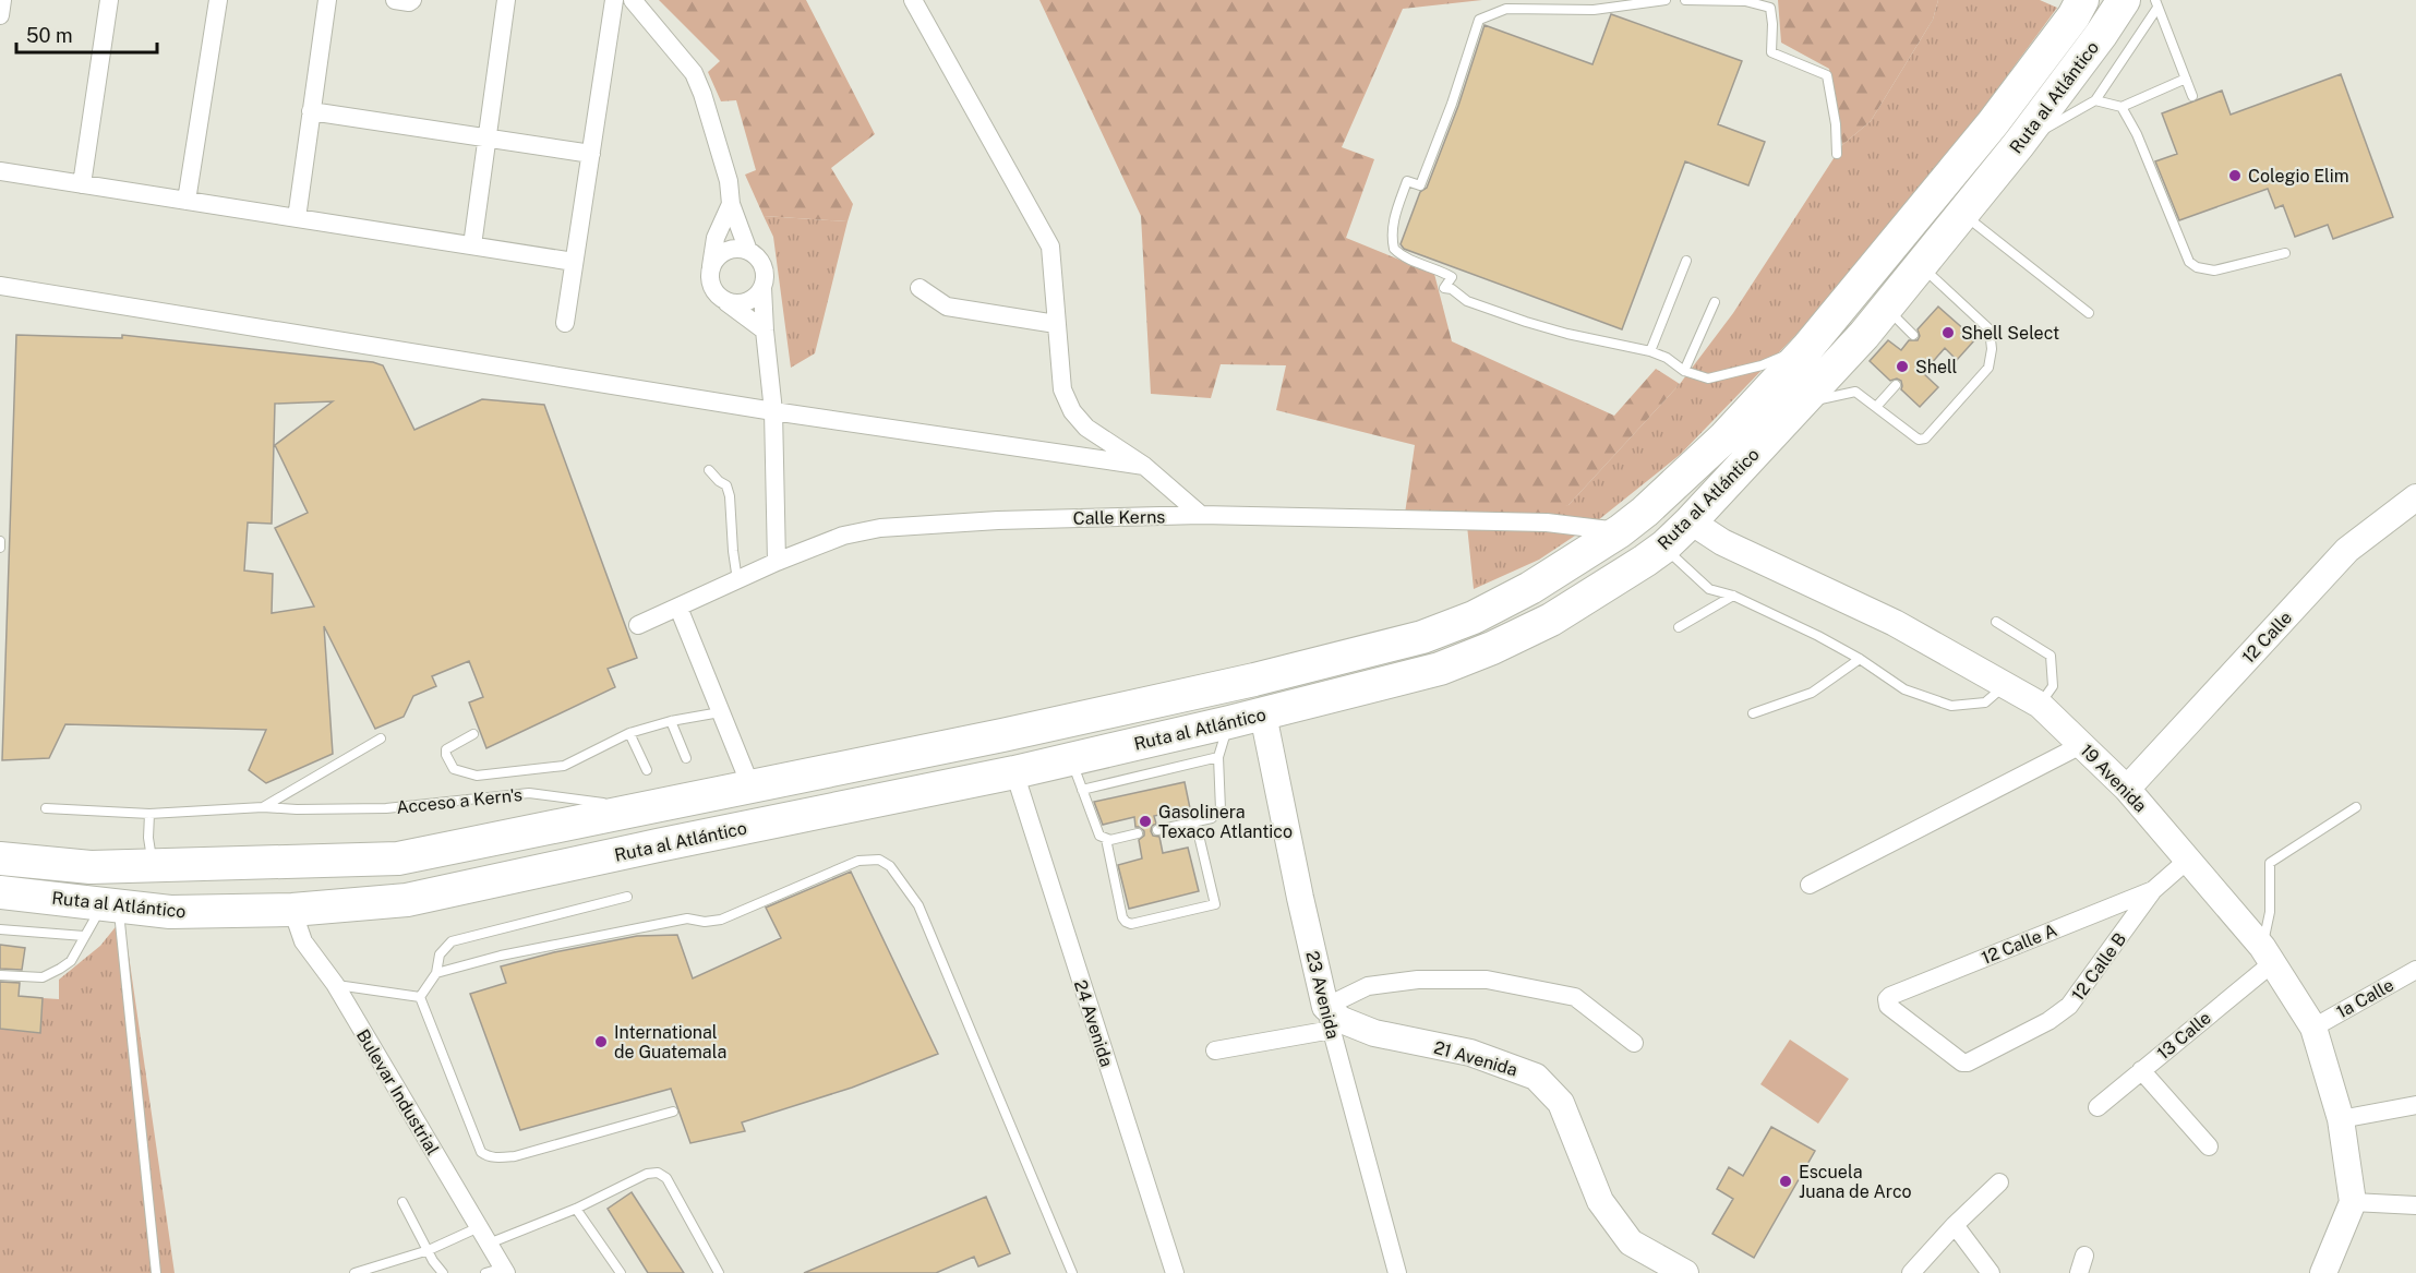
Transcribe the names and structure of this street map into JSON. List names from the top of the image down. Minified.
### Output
{"streets":{"highway":["Ruta al Atlántico"],"street":["Calle Kerns","12 Calle","19 Avenida","12 Calle A","12 Calle B","23 Avenida","1a Calle","24 Avenida","13 Calle","21 Avenida","Bulevar Industrial"],"lane":["Acceso a Kern's"]},"crossings":[["Ruta al Atlántico","Calle Kerns"],["Ruta al Atlántico","19 Avenida"],["Ruta al Atlántico","Acceso a Kern's"],["Ruta al Atlántico","23 Avenida"],["Ruta al Atlántico","24 Avenida"],["Ruta al Atlántico","Bulevar Industrial"],["12 Calle","19 Avenida"],["19 Avenida","1a Calle"],["19 Avenida","13 Calle"],["12 Calle A","12 Calle B"],["23 Avenida","21 Avenida"]],"places":["Colegio Elim","Shell Select","Shell","Gasolinera Texaco Atlantico","International de Guatemala","Escuela Juana de Arco"],"scale_bar":"50 m"}
